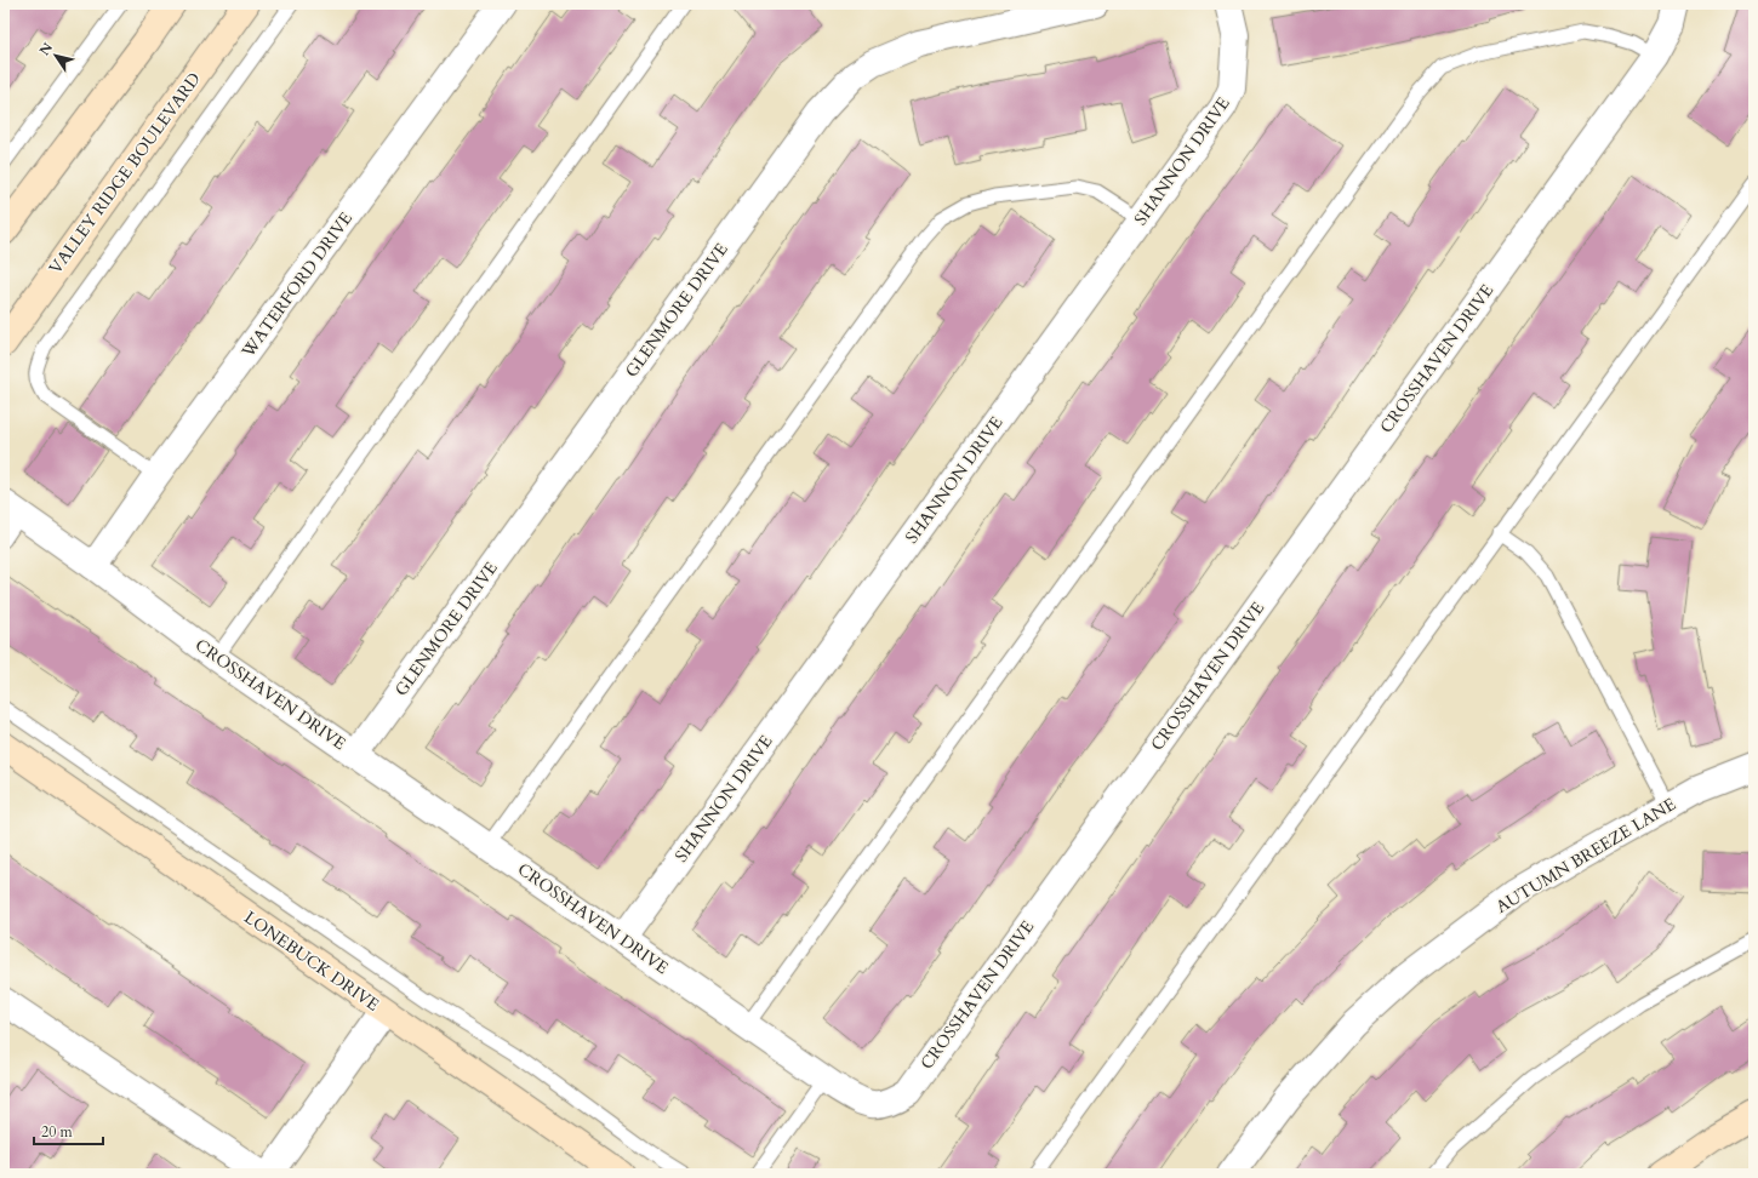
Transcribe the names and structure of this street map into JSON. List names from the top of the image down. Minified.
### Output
{"streets":{"street":["SHANNON DRIVE","VALLEY RIDGE BOULEVARD","WATERFORD DRIVE","GLENMORE DRIVE","CROSSHAVEN DRIVE","AUTUMN BREEZE LANE","LONEBUCK DRIVE"]},"crossings":[["SHANNON DRIVE","CROSSHAVEN DRIVE"],["WATERFORD DRIVE","CROSSHAVEN DRIVE"],["GLENMORE DRIVE","CROSSHAVEN DRIVE"]],"scale_bar":"20 m","north":"top left"}
